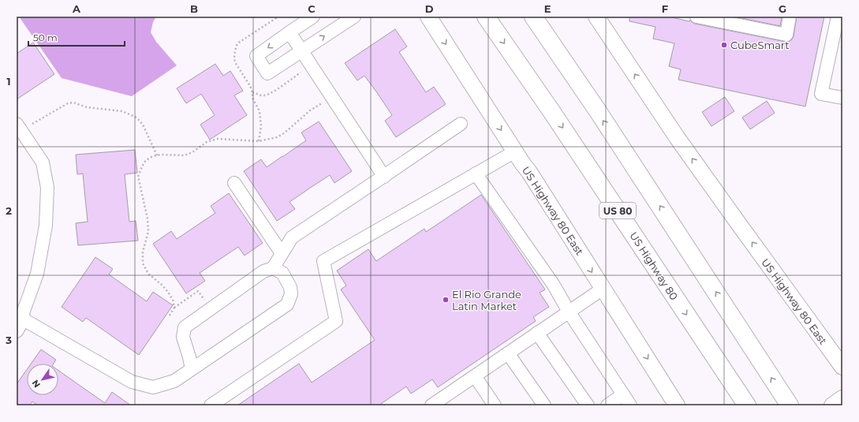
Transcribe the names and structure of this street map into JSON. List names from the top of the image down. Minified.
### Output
{"streets":{"highway":["US 80","US Highway 80"],"main road":["US Highway 80 East"]},"places":["CubeSmart","El Rio Grande Latin Market"],"scale_bar":"50 m","north":"bottom left","grid":{"columns":["A","B","C","D","E","F","G"],"rows":["1","2","3"]}}
